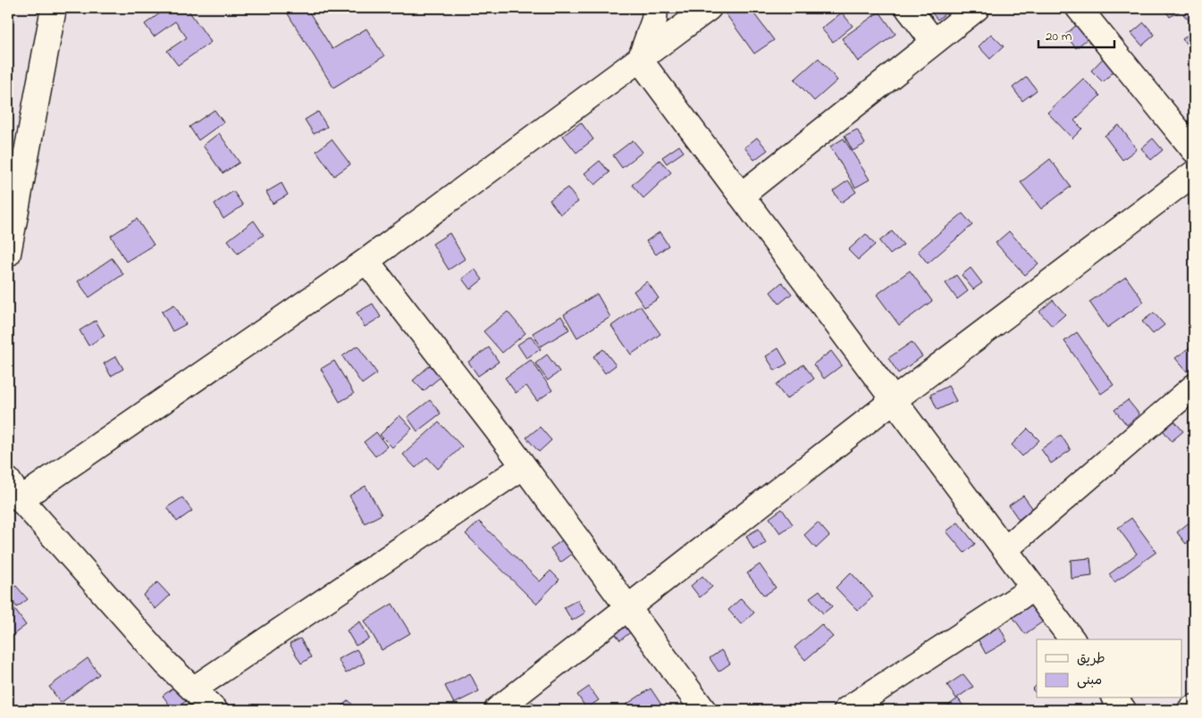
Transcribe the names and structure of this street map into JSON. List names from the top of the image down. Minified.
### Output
{"legend":["طريق","مبنى"],"scale_bar":"20 m"}
